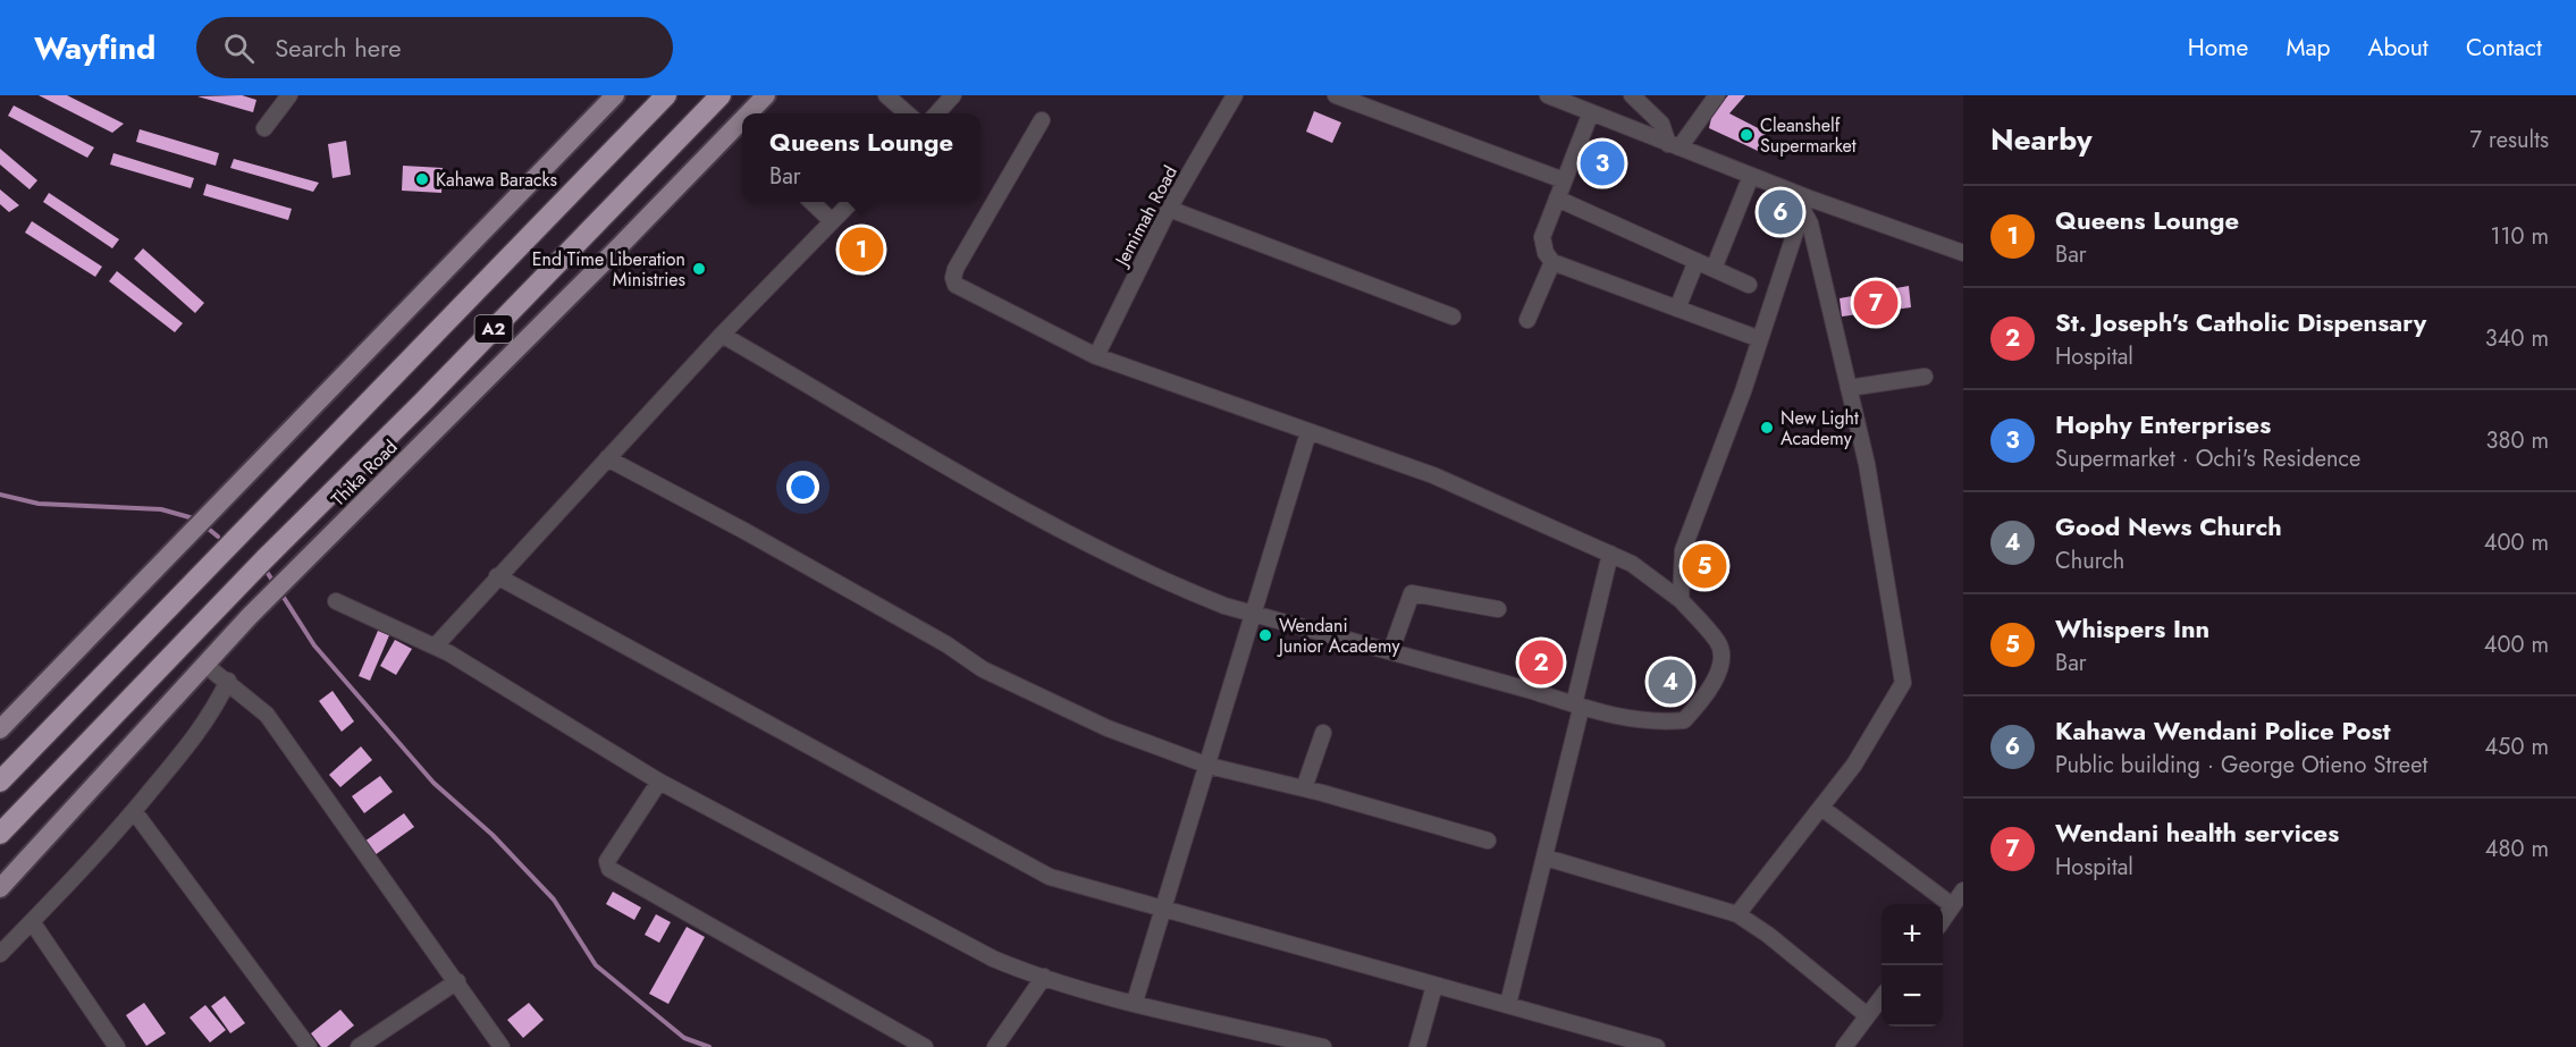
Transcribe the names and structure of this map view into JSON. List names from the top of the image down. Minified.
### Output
{"streets":{"highway":["A2","Thika Road"],"street":["Jemimah Road"]},"places":["Cleanshelf Supermarket","Kahawa Baracks","End Time Liberation Ministries","New Light Academy","Wendani Junior Academy"],"page":{"header":"Wayfind","search":"Search here","nav":["Home","Map","About","Contact"],"heading":["Nearby","7 results"],"popup":["Queens Lounge","Bar"],"pins":["3","6","1","7","5","2","4"],"list":[{"mark":"1","name":"Queens Lounge","note":"Bar","value":"110 m"},{"mark":"2","name":"St. Joseph's Catholic Dispensary","note":"Hospital","value":"340 m"},{"mark":"3","name":"Hophy Enterprises","note":"Supermarket · Ochi's Residence","value":"380 m"},{"mark":"4","name":"Good News Church","note":"Church","value":"400 m"},{"mark":"5","name":"Whispers Inn","note":"Bar","value":"400 m"},{"mark":"6","name":"Kahawa Wendani Police Post","note":"Public building · George Otieno Street","value":"450 m"},{"mark":"7","name":"Wendani health services","note":"Hospital","value":"480 m"}],"map_buttons":["+","−"]}}
